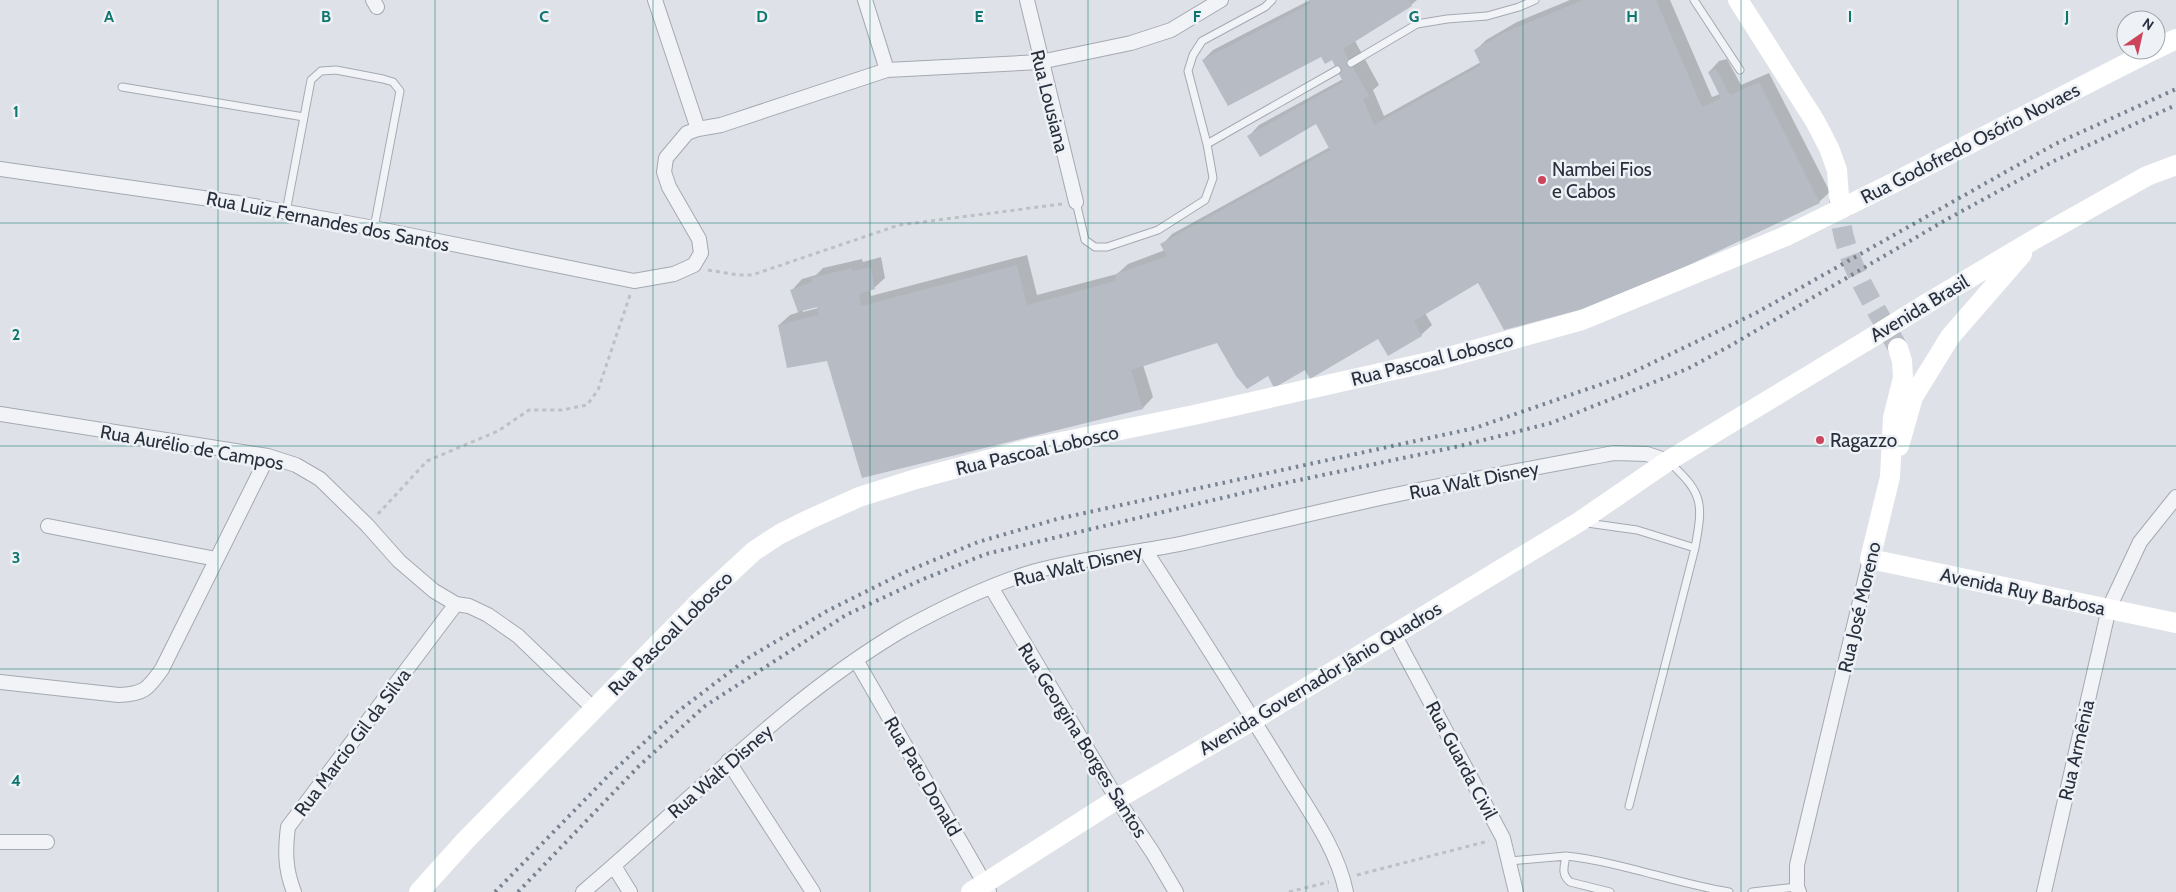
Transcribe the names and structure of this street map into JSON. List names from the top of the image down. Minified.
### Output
{"streets":{"main road":["Rua Godofredo Osório Novaes","Avenida Brasil","Rua Pascoal Lobosco","Avenida Ruy Barbosa","Rua José Moreno","Avenida Governador Jânio Quadros"],"street":["Rua Lousiana","Rua Luiz Fernandes dos Santos","Rua Aurélio de Campos","Rua Walt Disney","Rua Georgina Borges Santos","Rua Marcio Gil da Silva","Rua Armênia","Rua Guarda Civil","Rua Pato Donald"]},"crossings":[["Rua Godofredo Osório Novaes","Rua Pascoal Lobosco"],["Avenida Brasil","Rua Walt Disney"],["Avenida Brasil","Avenida Governador Jânio Quadros"],["Rua Pascoal Lobosco","Rua Aurélio de Campos"],["Rua Aurélio de Campos","Rua Marcio Gil da Silva"],["Rua Walt Disney","Avenida Governador Jânio Quadros"],["Rua Walt Disney","Rua Georgina Borges Santos"],["Rua Walt Disney","Rua Pato Donald"],["Avenida Ruy Barbosa","Rua José Moreno"],["Avenida Ruy Barbosa","Rua Armênia"],["Avenida Governador Jânio Quadros","Rua Georgina Borges Santos"],["Avenida Governador Jânio Quadros","Rua Guarda Civil"],["Avenida Governador Jânio Quadros","Rua Pato Donald"]],"places":["Nambei Fios e Cabos","Ragazzo"],"north":"top right","grid":{"columns":["A","B","C","D","E","F","G","H","I","J"],"rows":["1","2","3","4"]}}
